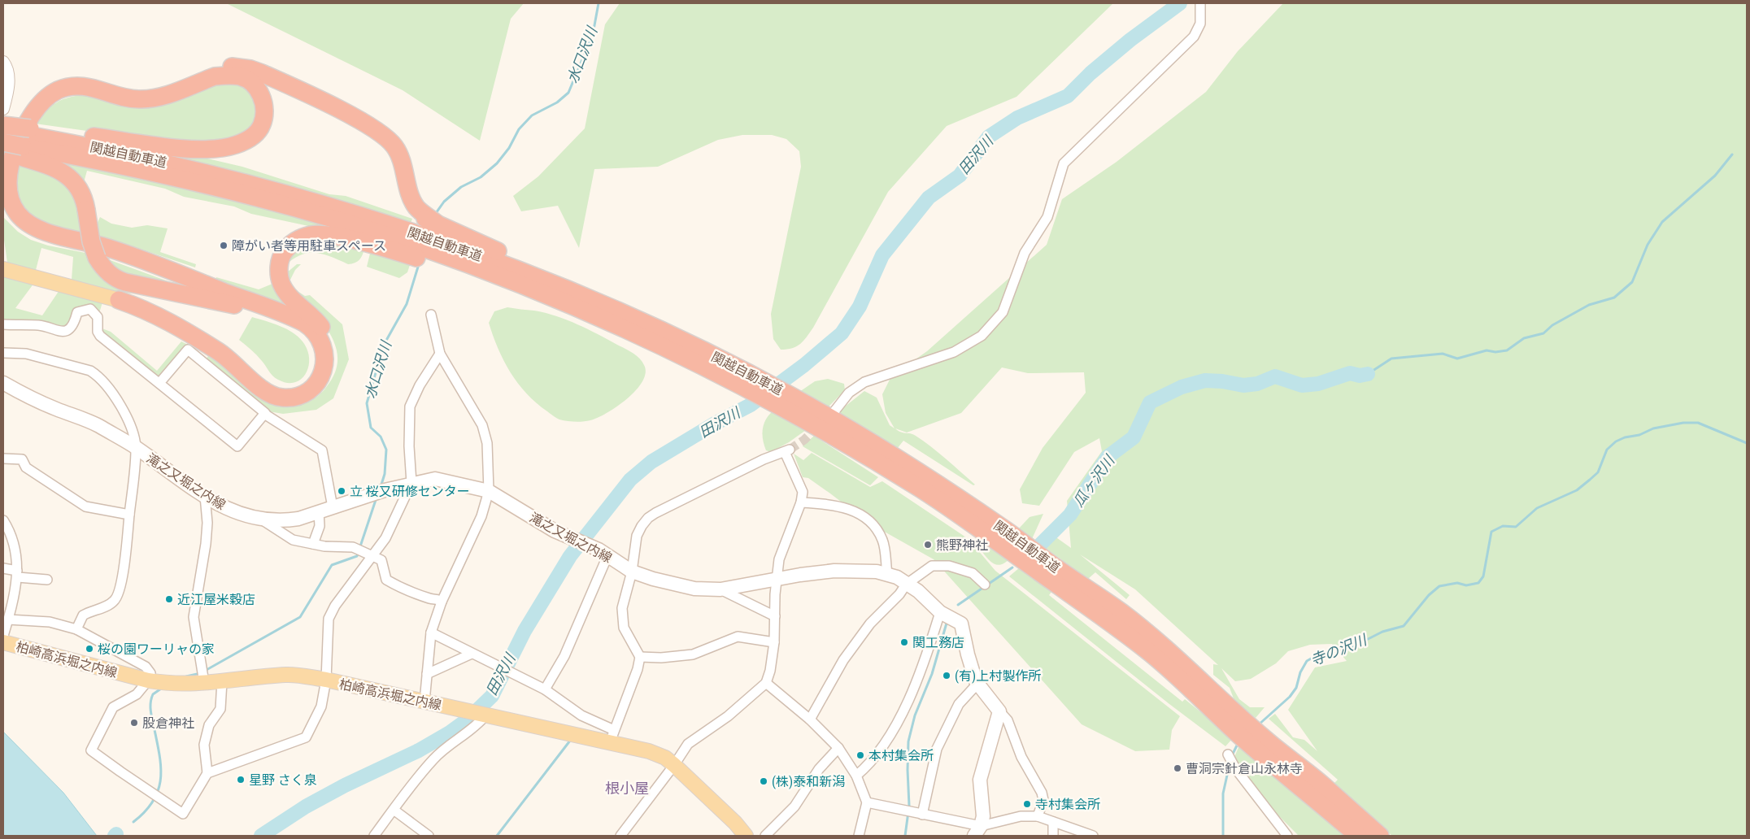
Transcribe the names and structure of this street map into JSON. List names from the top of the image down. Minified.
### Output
{"streets":{"highway":["関越自動車道"],"main road":["滝之又堀之内線","柏崎高浜堀之内線"]},"districts":["根小屋"],"water":["水口沢川","田沢川","瓜ヶ沢川","寺の沢川"],"places":["障がい者等用駐車スペース","立 桜又研修センター","熊野神社","近江屋米穀店","関工務店","桜の園ワーリャの家","(有)上村製作所","股倉神社","本村集会所","曹洞宗針倉山永林寺","星野 さく泉","(株)泰和新潟","寺村集会所"]}
